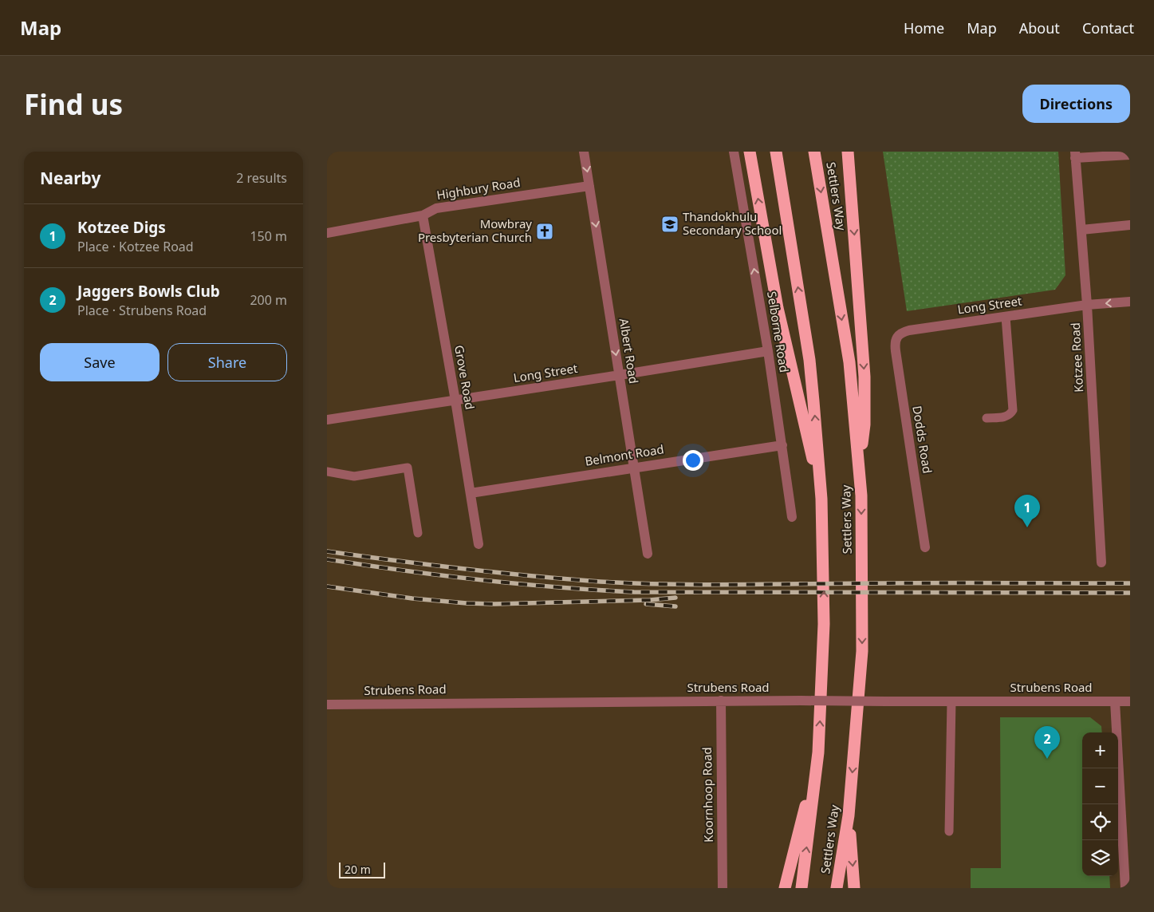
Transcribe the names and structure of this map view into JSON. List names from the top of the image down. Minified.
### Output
{"streets":{"highway":["Settlers Way"],"street":["Highbury Road","Long Street","Selborne Road","Albert Road","Kotzee Road","Grove Road","Dodds Road","Belmont Road","Strubens Road","Koornhoop Road"]},"crossings":[["Highbury Road","Albert Road"],["Highbury Road","Grove Road"],["Long Street","Selborne Road"],["Long Street","Albert Road"],["Long Street","Kotzee Road"],["Long Street","Grove Road"],["Long Street","Dodds Road"],["Selborne Road","Belmont Road"],["Albert Road","Belmont Road"],["Grove Road","Belmont Road"],["Strubens Road","Koornhoop Road"]],"one_way":["Selborne Road","Albert Road"],"places":{"school or university":["Thandokhulu Secondary School"],"church":["Mowbray Presbyterian Church"]},"scale_bar":"20 m","page":{"header":"Map","nav":["Home","Map","About","Contact"],"buttons":["Directions",["Save","Share"]],"title":"Find us","heading":["Nearby","2 results"],"list":[{"mark":"1","name":"Kotzee Digs","note":"Place · Kotzee Road","value":"150 m"},{"mark":"2","name":"Jaggers Bowls Club","note":"Place · Strubens Road","value":"200 m"}],"pins":["1","2"],"map_buttons":["+","−"],"scale":"20 m"}}
